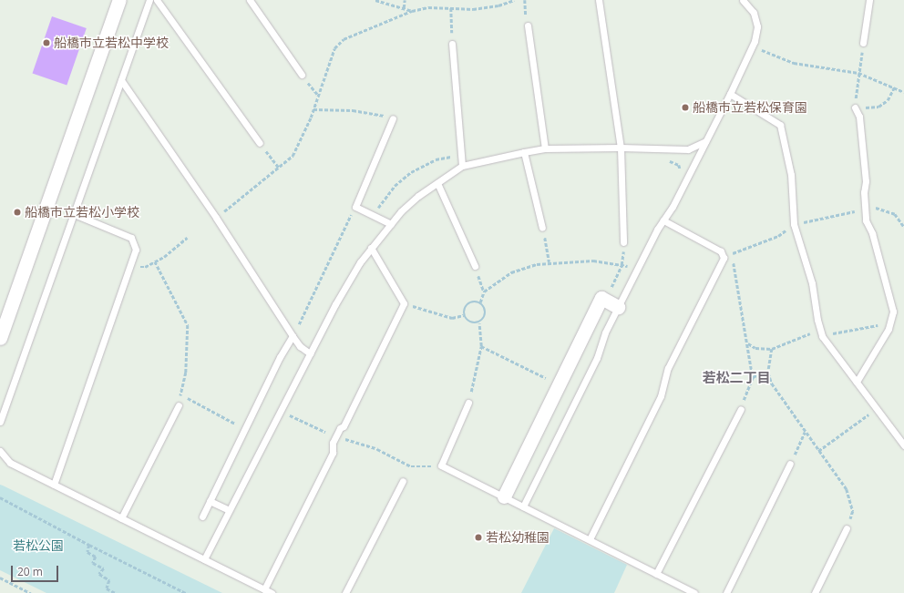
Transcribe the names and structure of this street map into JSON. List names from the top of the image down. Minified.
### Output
{"districts":["若松二丁目"],"parks":["若松公園"],"places":["船橋市立若松中学校","船橋市立若松保育園","船橋市立若松小学校","若松幼稚園"],"scale_bar":"20 m"}
